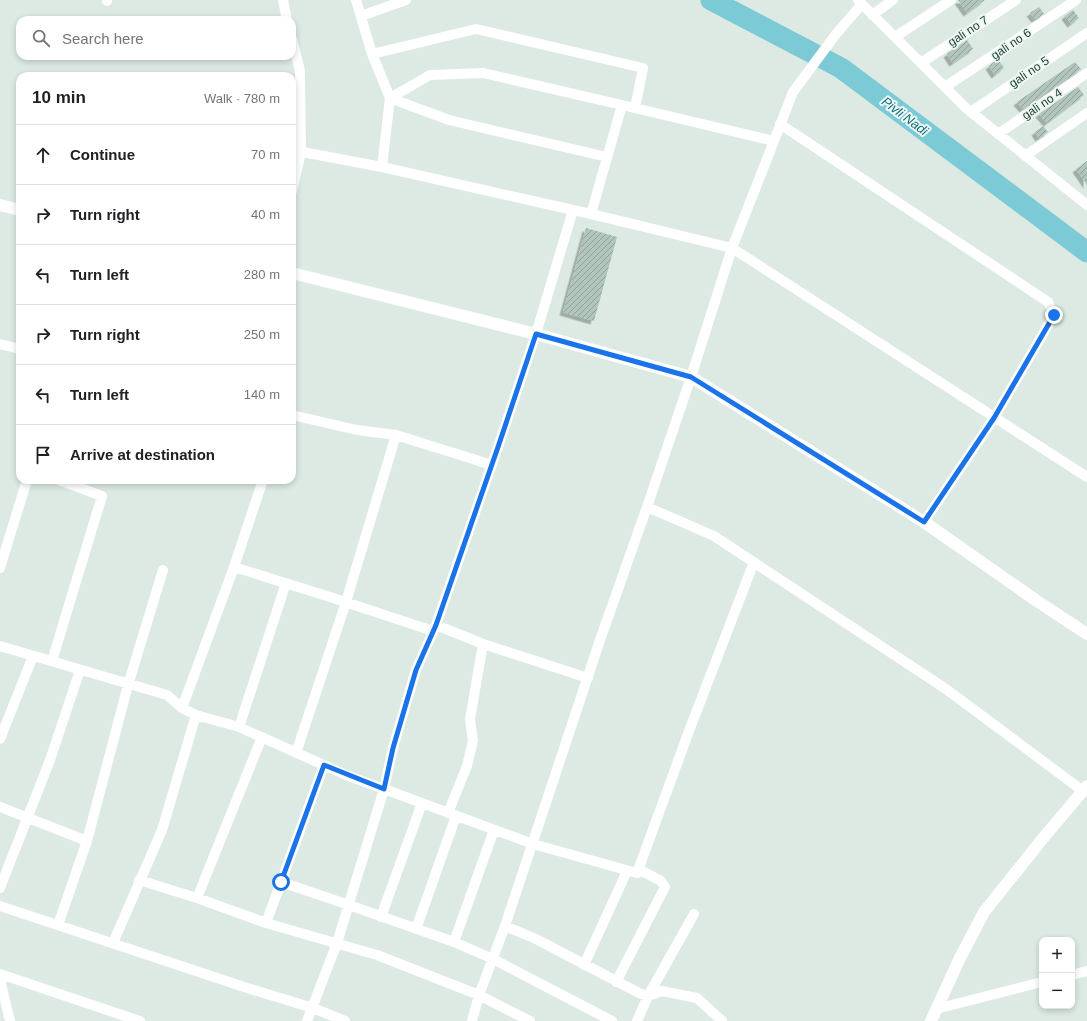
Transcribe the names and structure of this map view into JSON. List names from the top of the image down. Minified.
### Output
{"streets":{"street":["gali no 7","gali no 6","gali no 5","gali no 4"]},"water":["Pivli Nadi"],"page":{"search":"Search here","heading":["10 min","Walk · 780 m"],"list":[["Continue","70 m"],["Turn right","40 m"],["Turn left","280 m"],["Turn right","250 m"],["Turn left","140 m"],"Arrive at destination"],"map_buttons":["+","−"]}}
